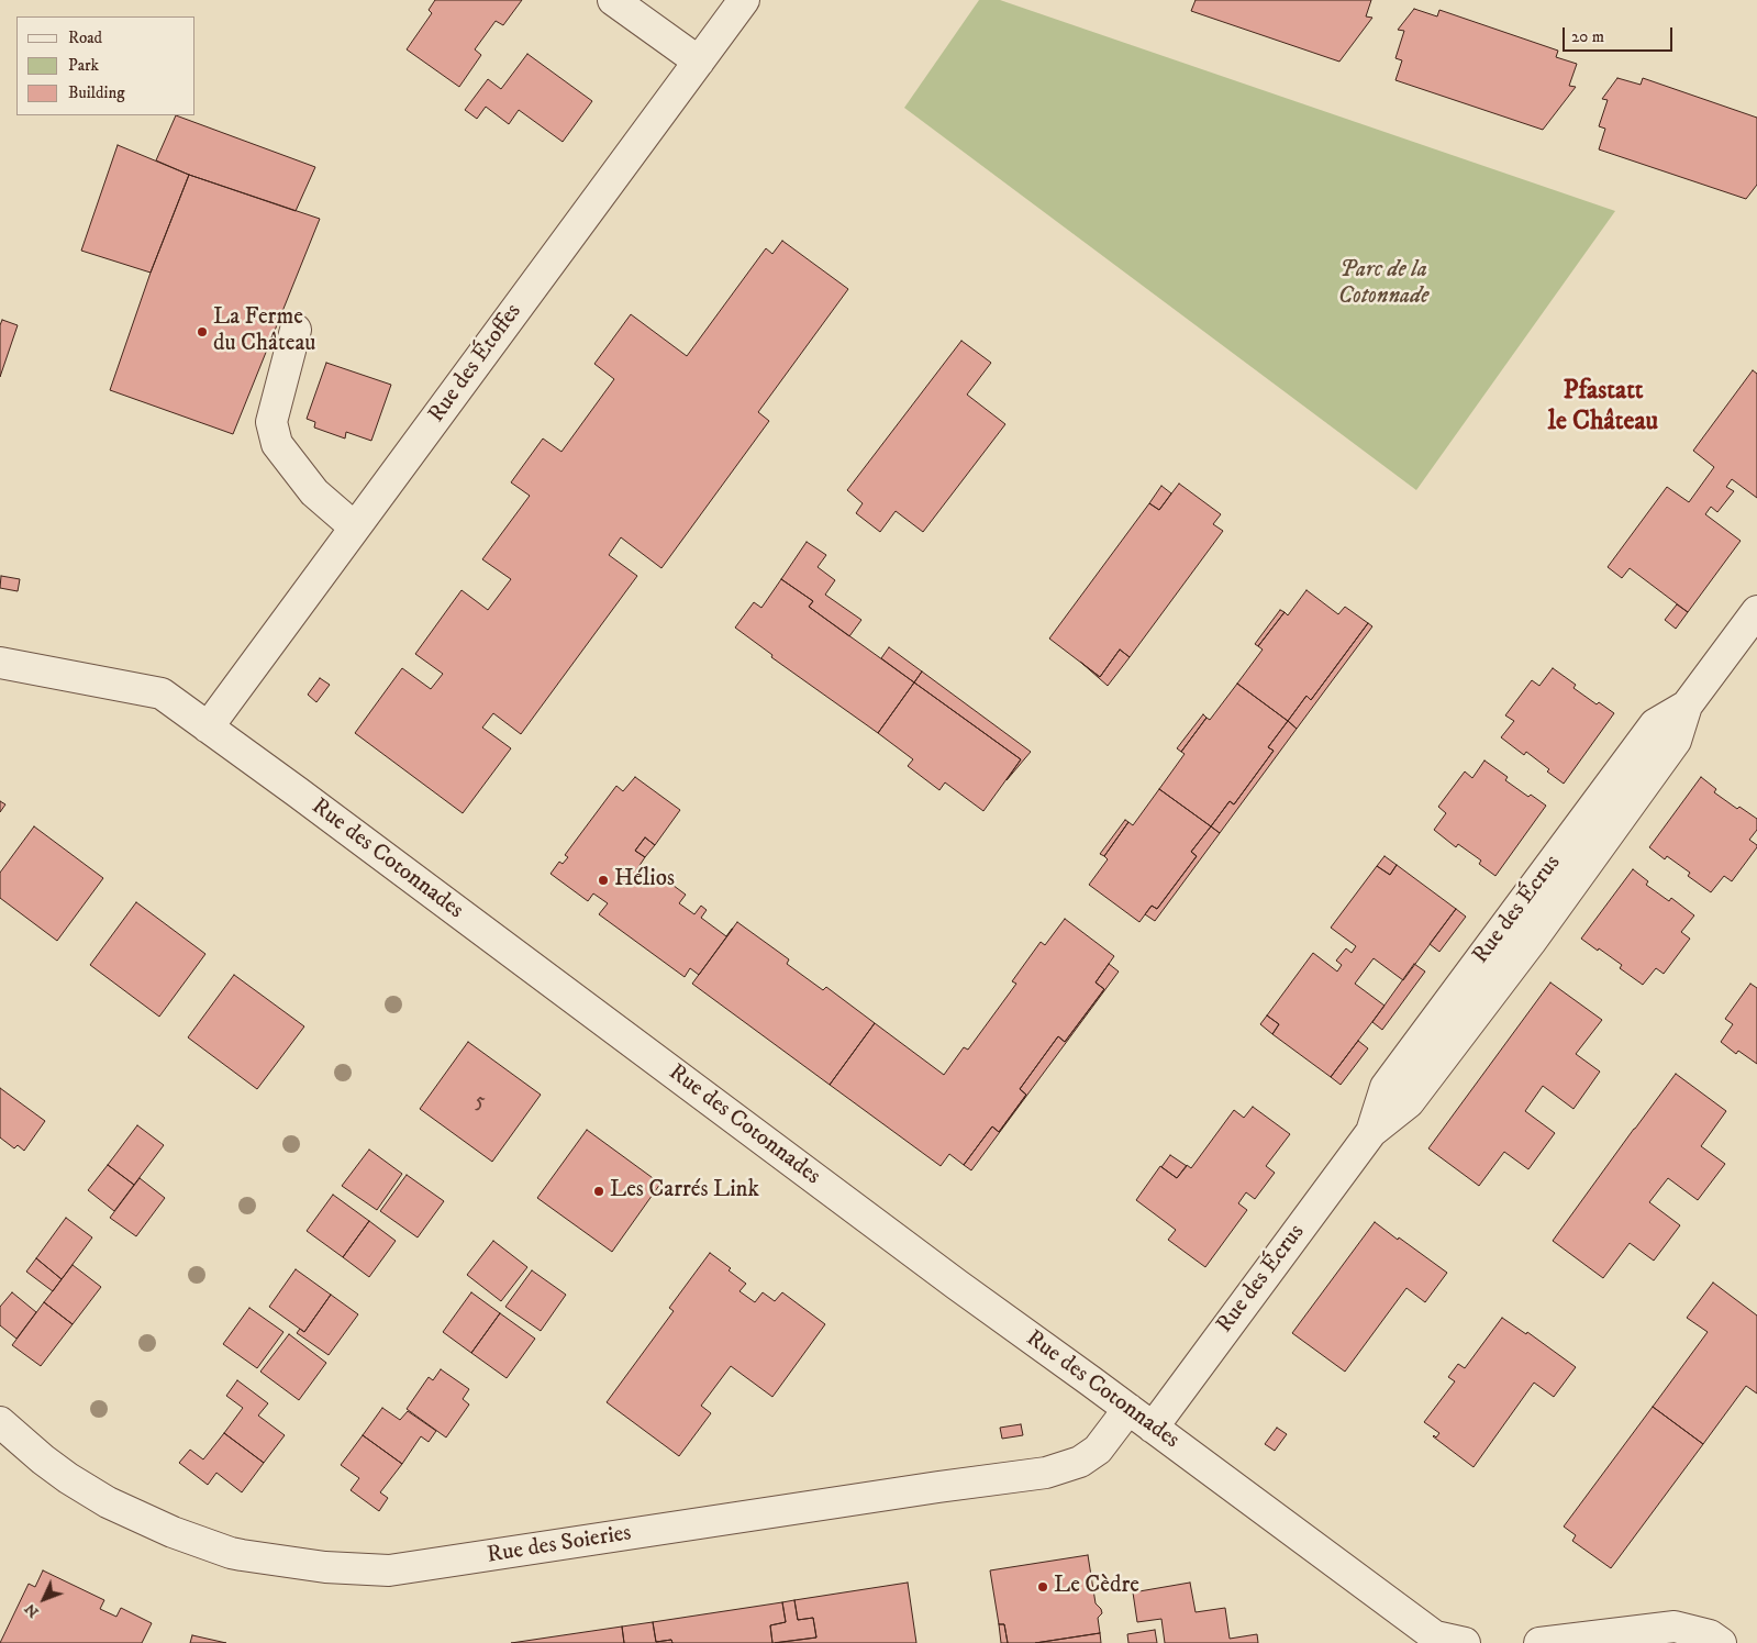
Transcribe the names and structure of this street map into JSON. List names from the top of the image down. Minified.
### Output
{"streets":{"street":["Rue des Étoffes","Rue des Cotonnades","Rue des Écrus","Rue des Soieries"]},"crossings":[["Rue des Étoffes","Rue des Cotonnades"],["Rue des Cotonnades","Rue des Écrus"],["Rue des Cotonnades","Rue des Soieries"]],"districts":["Pfastatt le Château"],"parks":["Parc de la Cotonnade"],"places":["La Ferme du Château","Hélios","Les Carrés Link","Le Cèdre"],"house_numbers":["5"],"legend":["Road","Park","Building"],"scale_bar":"20 m","north":"bottom left"}
